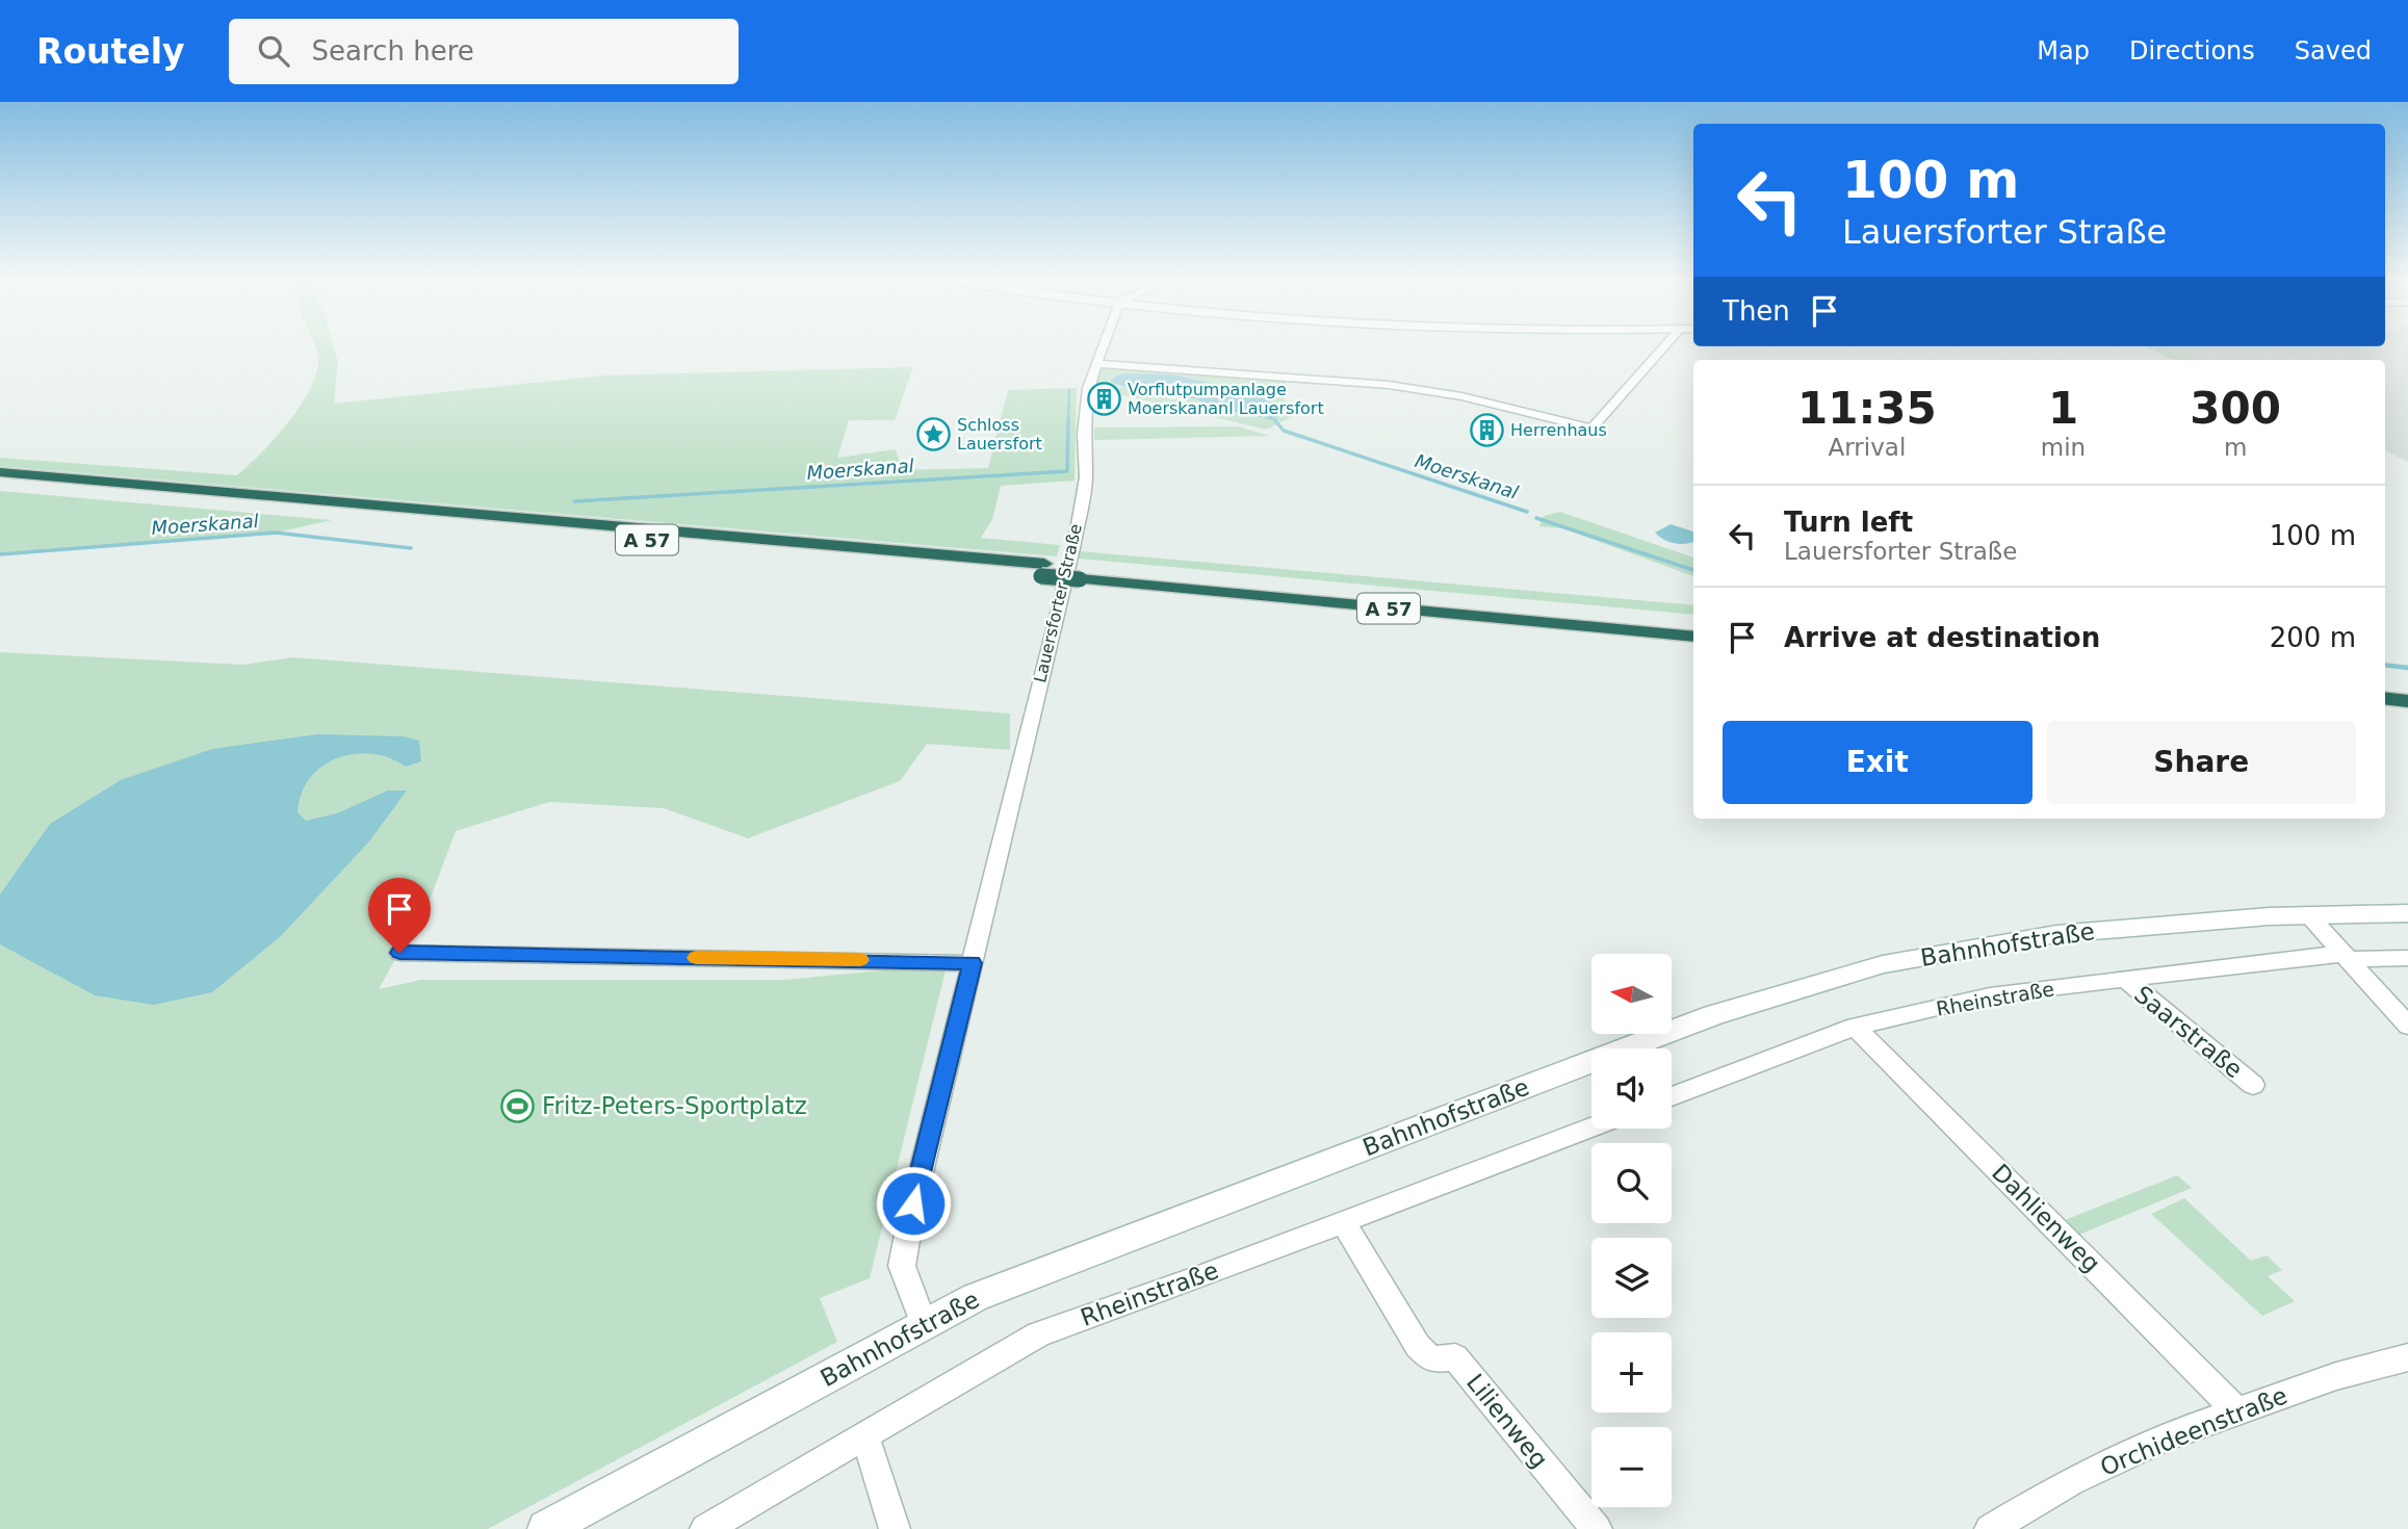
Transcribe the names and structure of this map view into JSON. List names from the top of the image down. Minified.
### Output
{"streets":{"highway":["A 57"],"main road":["Bahnhofstraße"],"street":["Lauersforter Straße","Rheinstraße","Saarstraße","Dahlienweg","Lilienweg","Orchideenstraße"]},"crossings":[["Lauersforter Straße","Bahnhofstraße"],["Rheinstraße","Saarstraße"],["Rheinstraße","Dahlienweg"],["Rheinstraße","Lilienweg"],["Dahlienweg","Orchideenstraße"]],"water":["Moerskanal"],"places":{"building":["Vorflutpumpanlage Moerskananl Lauersfort","Herrenhaus"],"place":["Schloss Lauersfort"],"sports":["Fritz-Peters-Sportplatz"]},"north":"left","page":{"header":"Routely","search":"Search here","nav":["Map","Directions","Saved"],"turn":["100 m","Lauersforter Straße"],"then":"Then","eta":["11:35","Arrival","1","min","300","m"],"list":[{"name":"Turn left","note":"Lauersforter Straße","value":"100 m"},{"name":"Arrive at destination","value":"200 m"}],"buttons":["Exit","Share"],"map_buttons":["+","−"]}}
